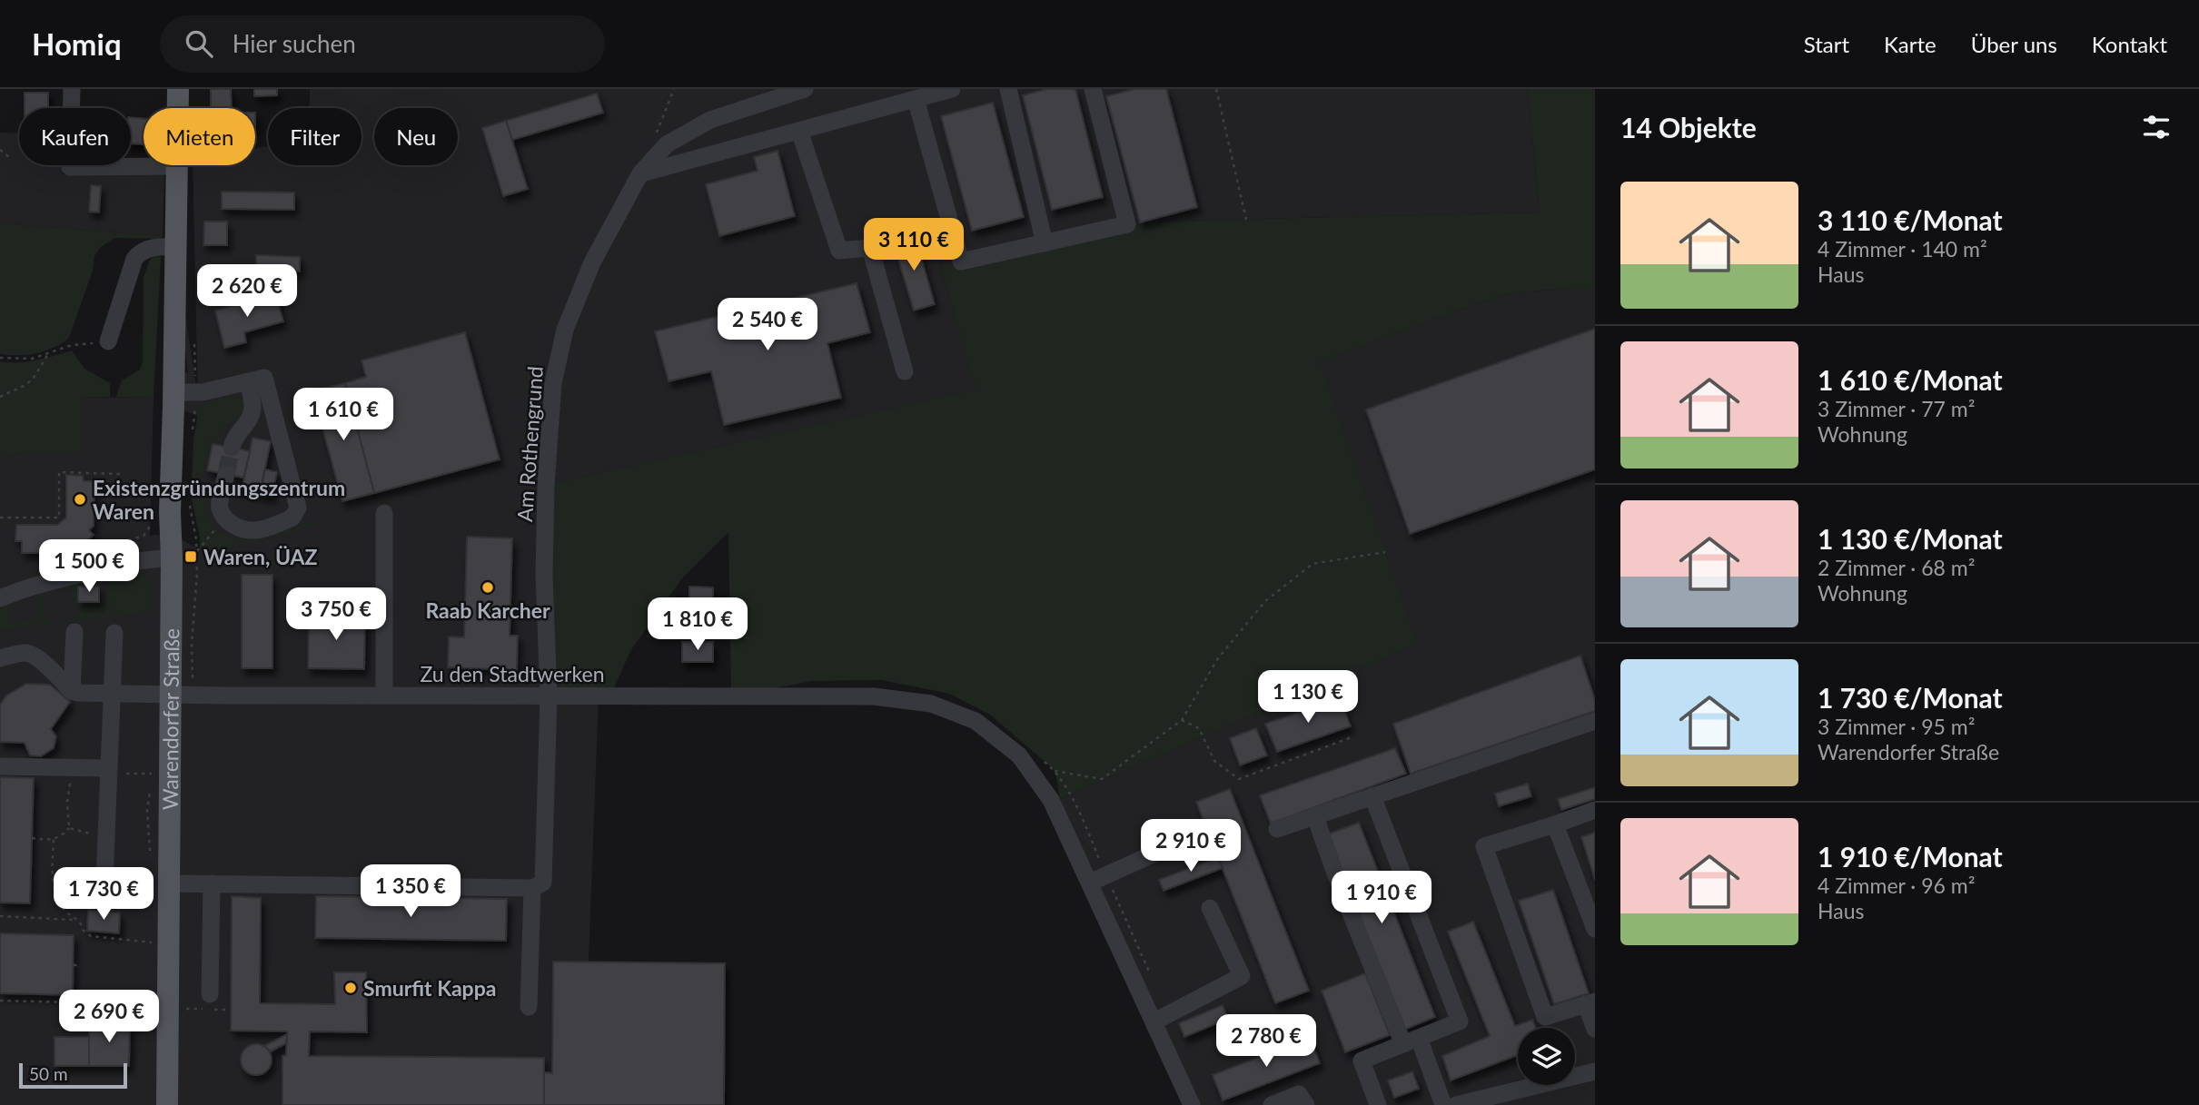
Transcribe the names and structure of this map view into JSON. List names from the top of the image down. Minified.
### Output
{"streets":{"main road":["Warendorfer Straße"],"street":["Am Rothengrund","Zu den Stadtwerken"]},"crossings":[["Am Rothengrund","Zu den Stadtwerken"],["Zu den Stadtwerken","Warendorfer Straße"]],"places":{"other":["Existenzgründungszentrum Waren","Raab Karcher","Smurfit Kappa"],"transit":["Waren, ÜAZ"]},"scale_bar":"50 m","page":{"header":"Homiq","search":"Hier suchen","nav":["Start","Karte","Über uns","Kontakt"],"heading":"14 Objekte","chip":["Kaufen","Mieten","Filter","Neu"],"list":[{"name":"3 110 €/Monat","note":"4 Zimmer · 140 m² · Haus"},{"name":"1 610 €/Monat","note":"3 Zimmer · 77 m² · Wohnung"},{"name":"1 130 €/Monat","note":"2 Zimmer · 68 m² · Wohnung"},{"name":"1 730 €/Monat","note":"3 Zimmer · 95 m² · Warendorfer Straße"},{"name":"1 910 €/Monat","note":"4 Zimmer · 96 m² · Haus"}],"price":["3 110 €","2 620 €","2 540 €","1 610 €","1 500 €","3 750 €","1 810 €","1 130 €","2 910 €","1 350 €","1 730 €","1 910 €","2 690 €","2 780 €"],"scale":"50 m"}}
